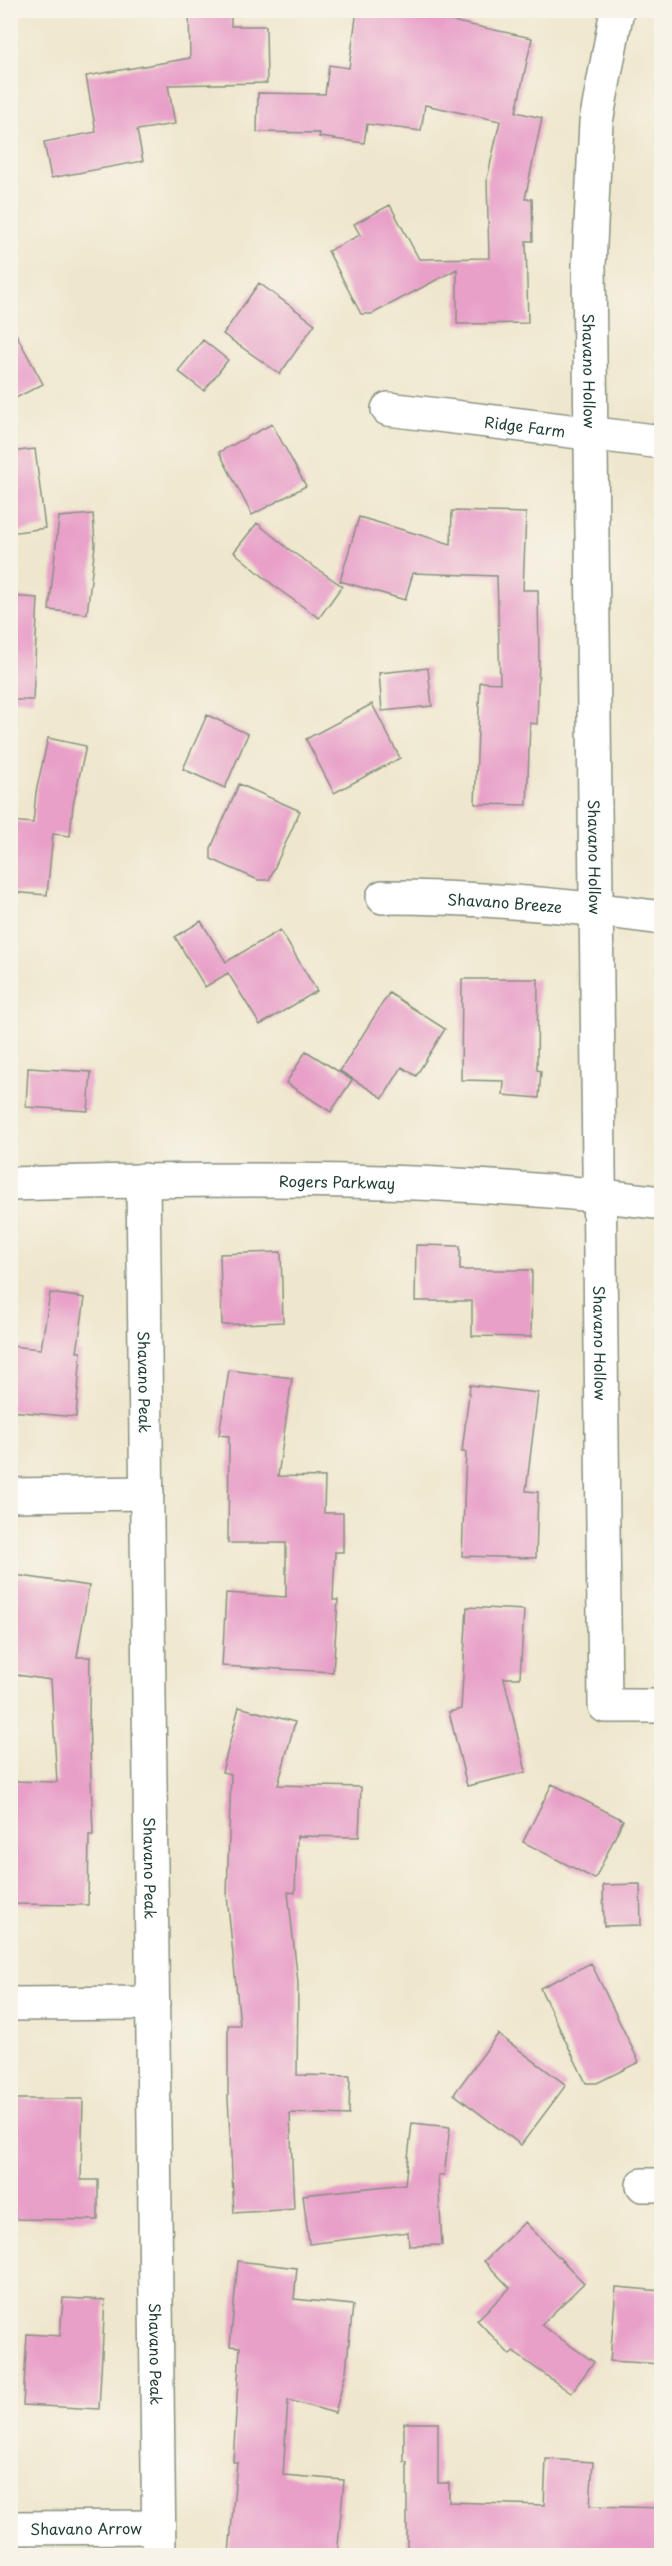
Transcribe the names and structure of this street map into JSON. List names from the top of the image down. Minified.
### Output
{"streets":{"street":["Shavano Hollow","Ridge Farm","Shavano Breeze","Rogers Parkway","Shavano Peak","Shavano Arrow"]},"crossings":[["Shavano Hollow","Ridge Farm"],["Shavano Hollow","Shavano Breeze"],["Shavano Hollow","Rogers Parkway"],["Rogers Parkway","Shavano Peak"],["Shavano Peak","Shavano Arrow"]]}
